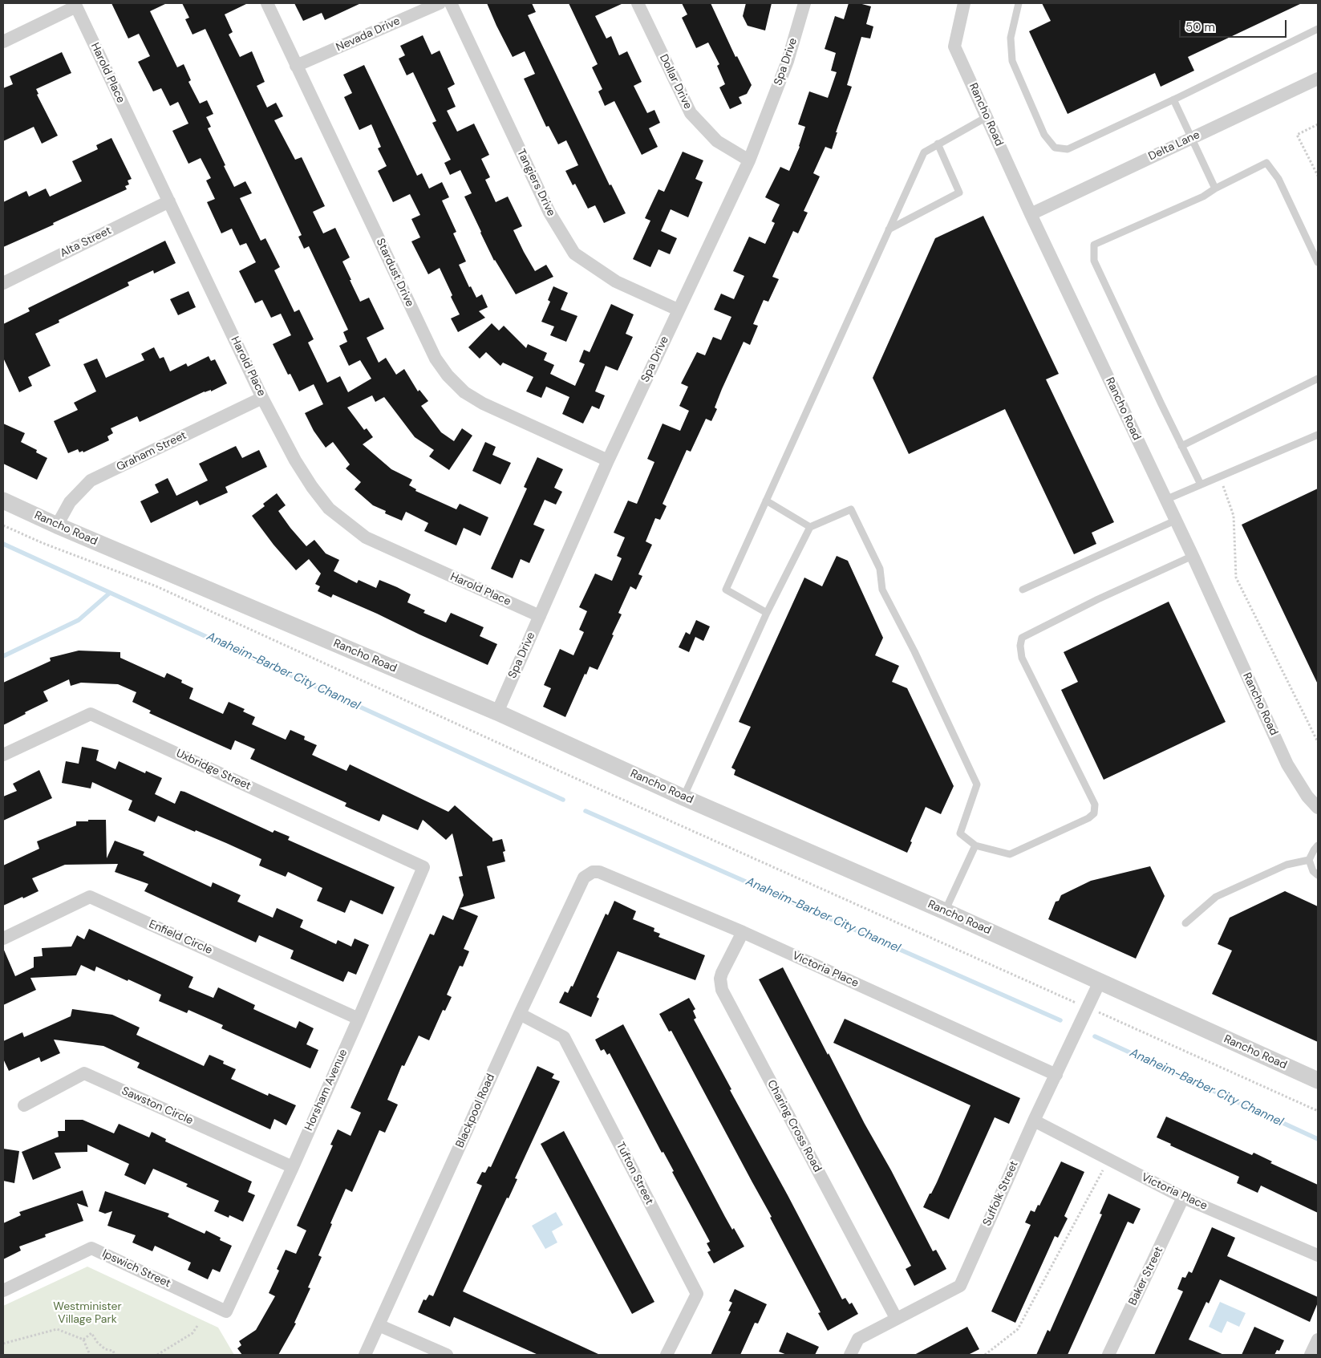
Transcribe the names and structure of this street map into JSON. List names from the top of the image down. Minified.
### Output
{"streets":{"street":["Nevada Drive","Spa Drive","Harold Place","Dollar Drive","Rancho Road","Delta Lane","Tangiers Drive","Alta Street","Stardust Drive","Graham Street","Uxbridge Street","Enfield Circle","Victoria Place","Horsham Avenue","Sawston Circle","Blackpool Road","Charing Cross Road","Tufton Street","Suffolk Street","Ipswich Street","Baker Street"]},"crossings":[["Nevada Drive","Stardust Drive"],["Spa Drive","Harold Place"],["Spa Drive","Dollar Drive"],["Spa Drive","Rancho Road"],["Spa Drive","Tangiers Drive"],["Spa Drive","Stardust Drive"],["Harold Place","Alta Street"],["Harold Place","Graham Street"],["Rancho Road","Delta Lane"],["Rancho Road","Graham Street"],["Rancho Road","Suffolk Street"],["Uxbridge Street","Horsham Avenue"],["Enfield Circle","Horsham Avenue"],["Victoria Place","Blackpool Road"],["Victoria Place","Charing Cross Road"],["Victoria Place","Suffolk Street"],["Victoria Place","Baker Street"],["Horsham Avenue","Sawston Circle"],["Horsham Avenue","Ipswich Street"],["Blackpool Road","Tufton Street"],["Charing Cross Road","Suffolk Street"]],"water":["Anaheim-Barber City Channel"],"parks":["Westminister Village Park"],"scale_bar":"50 m"}
